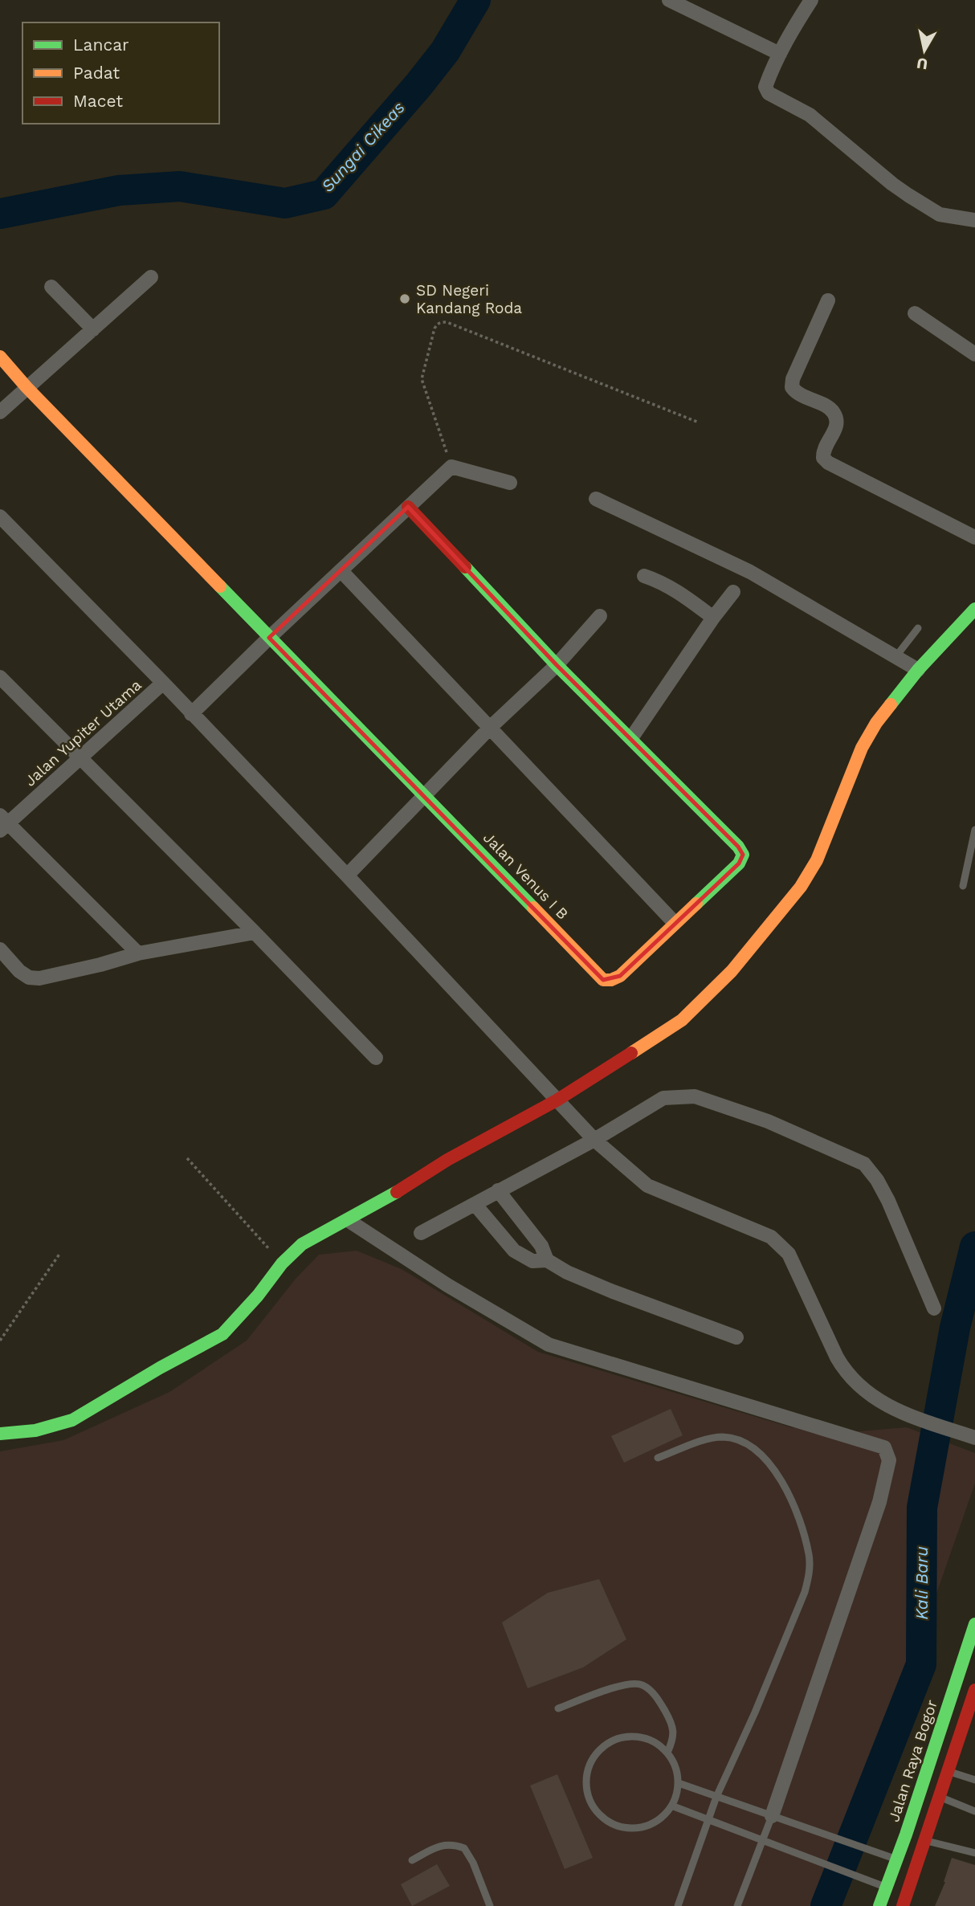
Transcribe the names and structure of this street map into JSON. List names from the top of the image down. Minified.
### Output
{"streets":{"main road":["Jalan Venus I B","Jalan Raya Bogor"],"street":["Jalan Yupiter Utama"]},"water":["Sungai Cikeas","Kali Baru"],"places":["SD Negeri Kandang Roda"],"legend":["Lancar","Padat","Macet"],"north":"bottom"}
